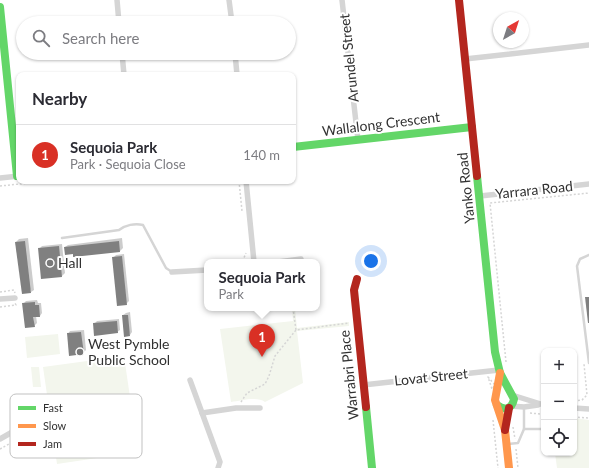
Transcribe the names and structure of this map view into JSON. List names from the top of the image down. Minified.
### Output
{"streets":{"main road":["Wallalong Crescent","Yanko Road","Warrabri Place"],"street":["Arundel Street","Yarrara Road","Lovat Street"]},"crossings":[["Arundel Street","Wallalong Crescent"],["Wallalong Crescent","Yanko Road"],["Yanko Road","Yarrara Road"],["Yanko Road","Lovat Street"],["Warrabri Place","Lovat Street"]],"places":["Hall","West Pymble Public School"],"legend":["Fast","Slow","Jam"],"north":"top right","page":{"search":"Search here","heading":"Nearby","list":[{"mark":"1","name":"Sequoia Park","note":"Park · Sequoia Close","value":"140 m"}],"popup":["Sequoia Park","Park"],"pins":"1","map_buttons":["+","−"]}}
